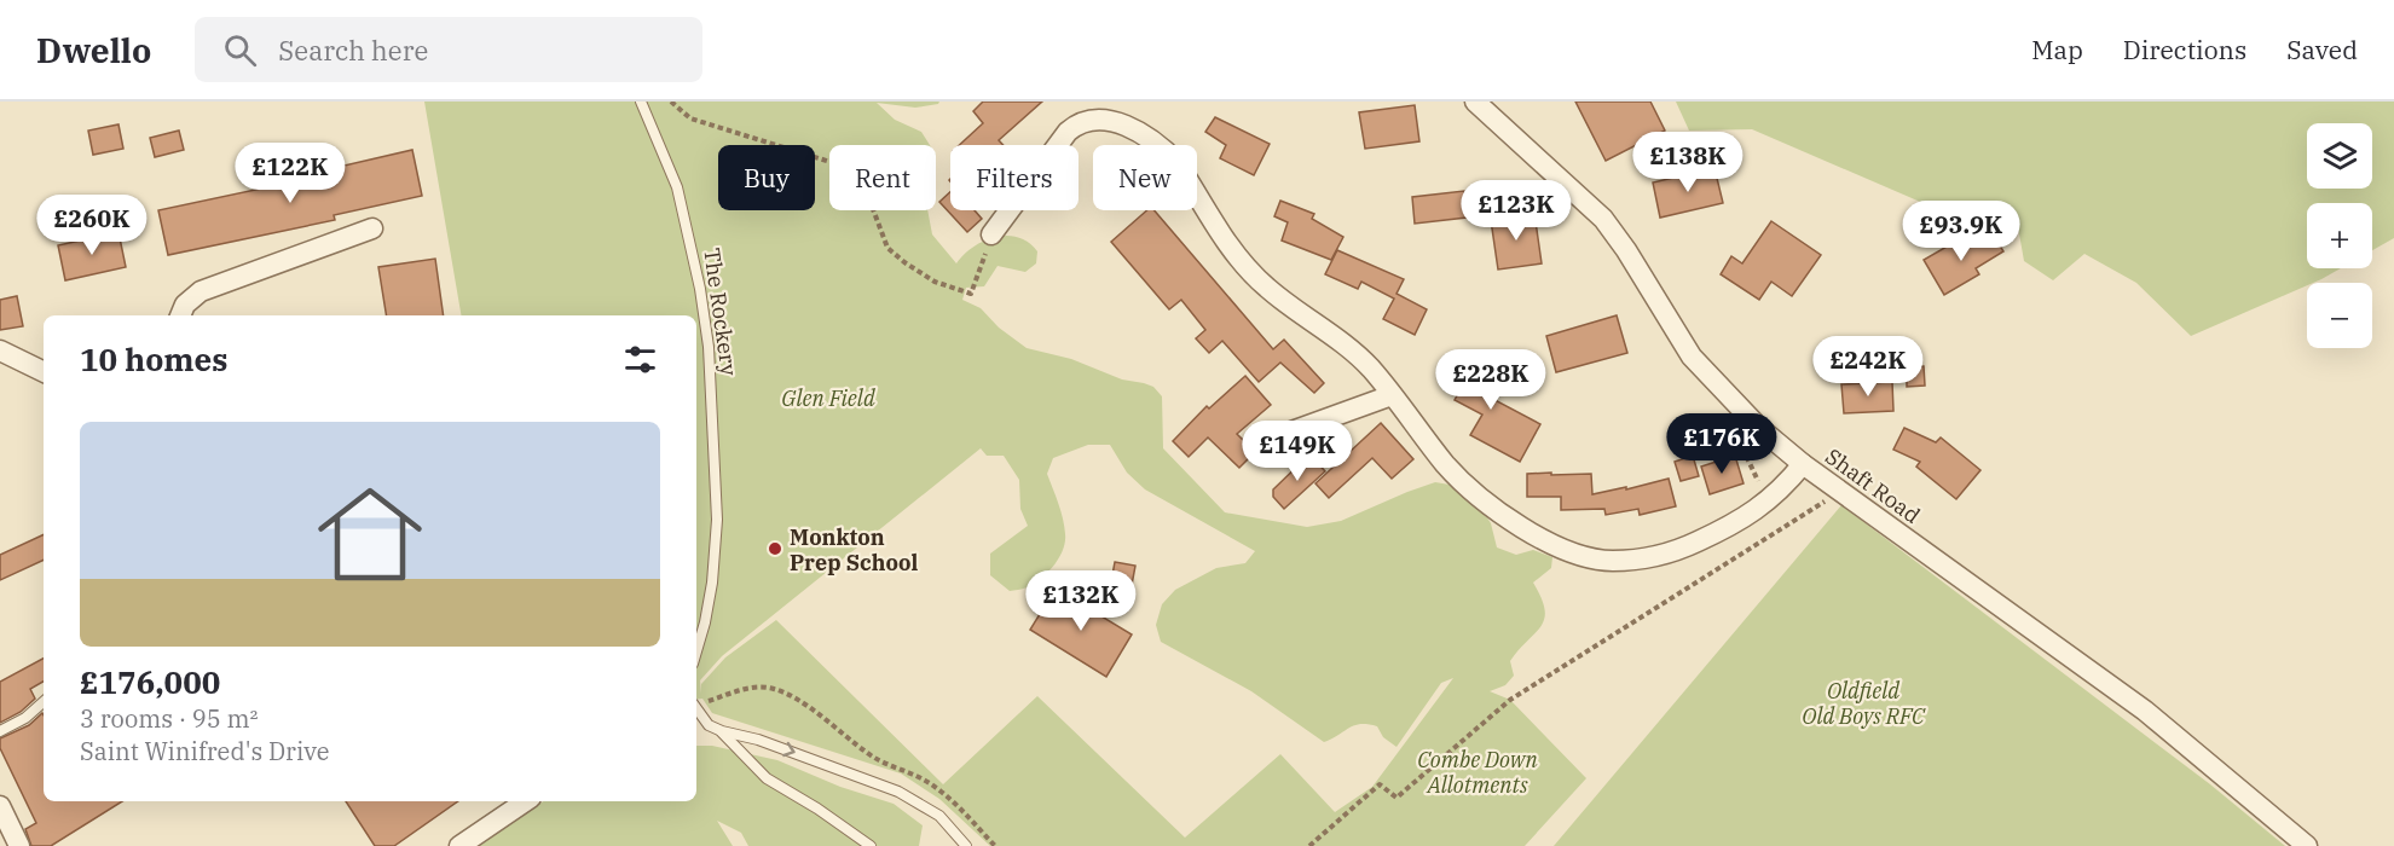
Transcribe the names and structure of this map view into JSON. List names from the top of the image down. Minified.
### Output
{"streets":{"street":["Shaft Road"],"lane":["The Rockery"]},"parks":["Glen Field","Oldfield Old Boys RFC","Combe Down Allotments"],"places":["Monkton Prep School"],"page":{"header":"Dwello","search":"Search here","nav":["Map","Directions","Saved"],"map_buttons":["+","−"],"price":["£138K","£122K","£123K","£260K","£93.9K","£242K","£228K","£176K","£149K","£132K"],"chip":["Buy","Rent","Filters","New"],"heading":"10 homes","list":[{"name":"£176,000","note":"3 rooms · 95 m² · Saint Winifred's Drive"}]}}
